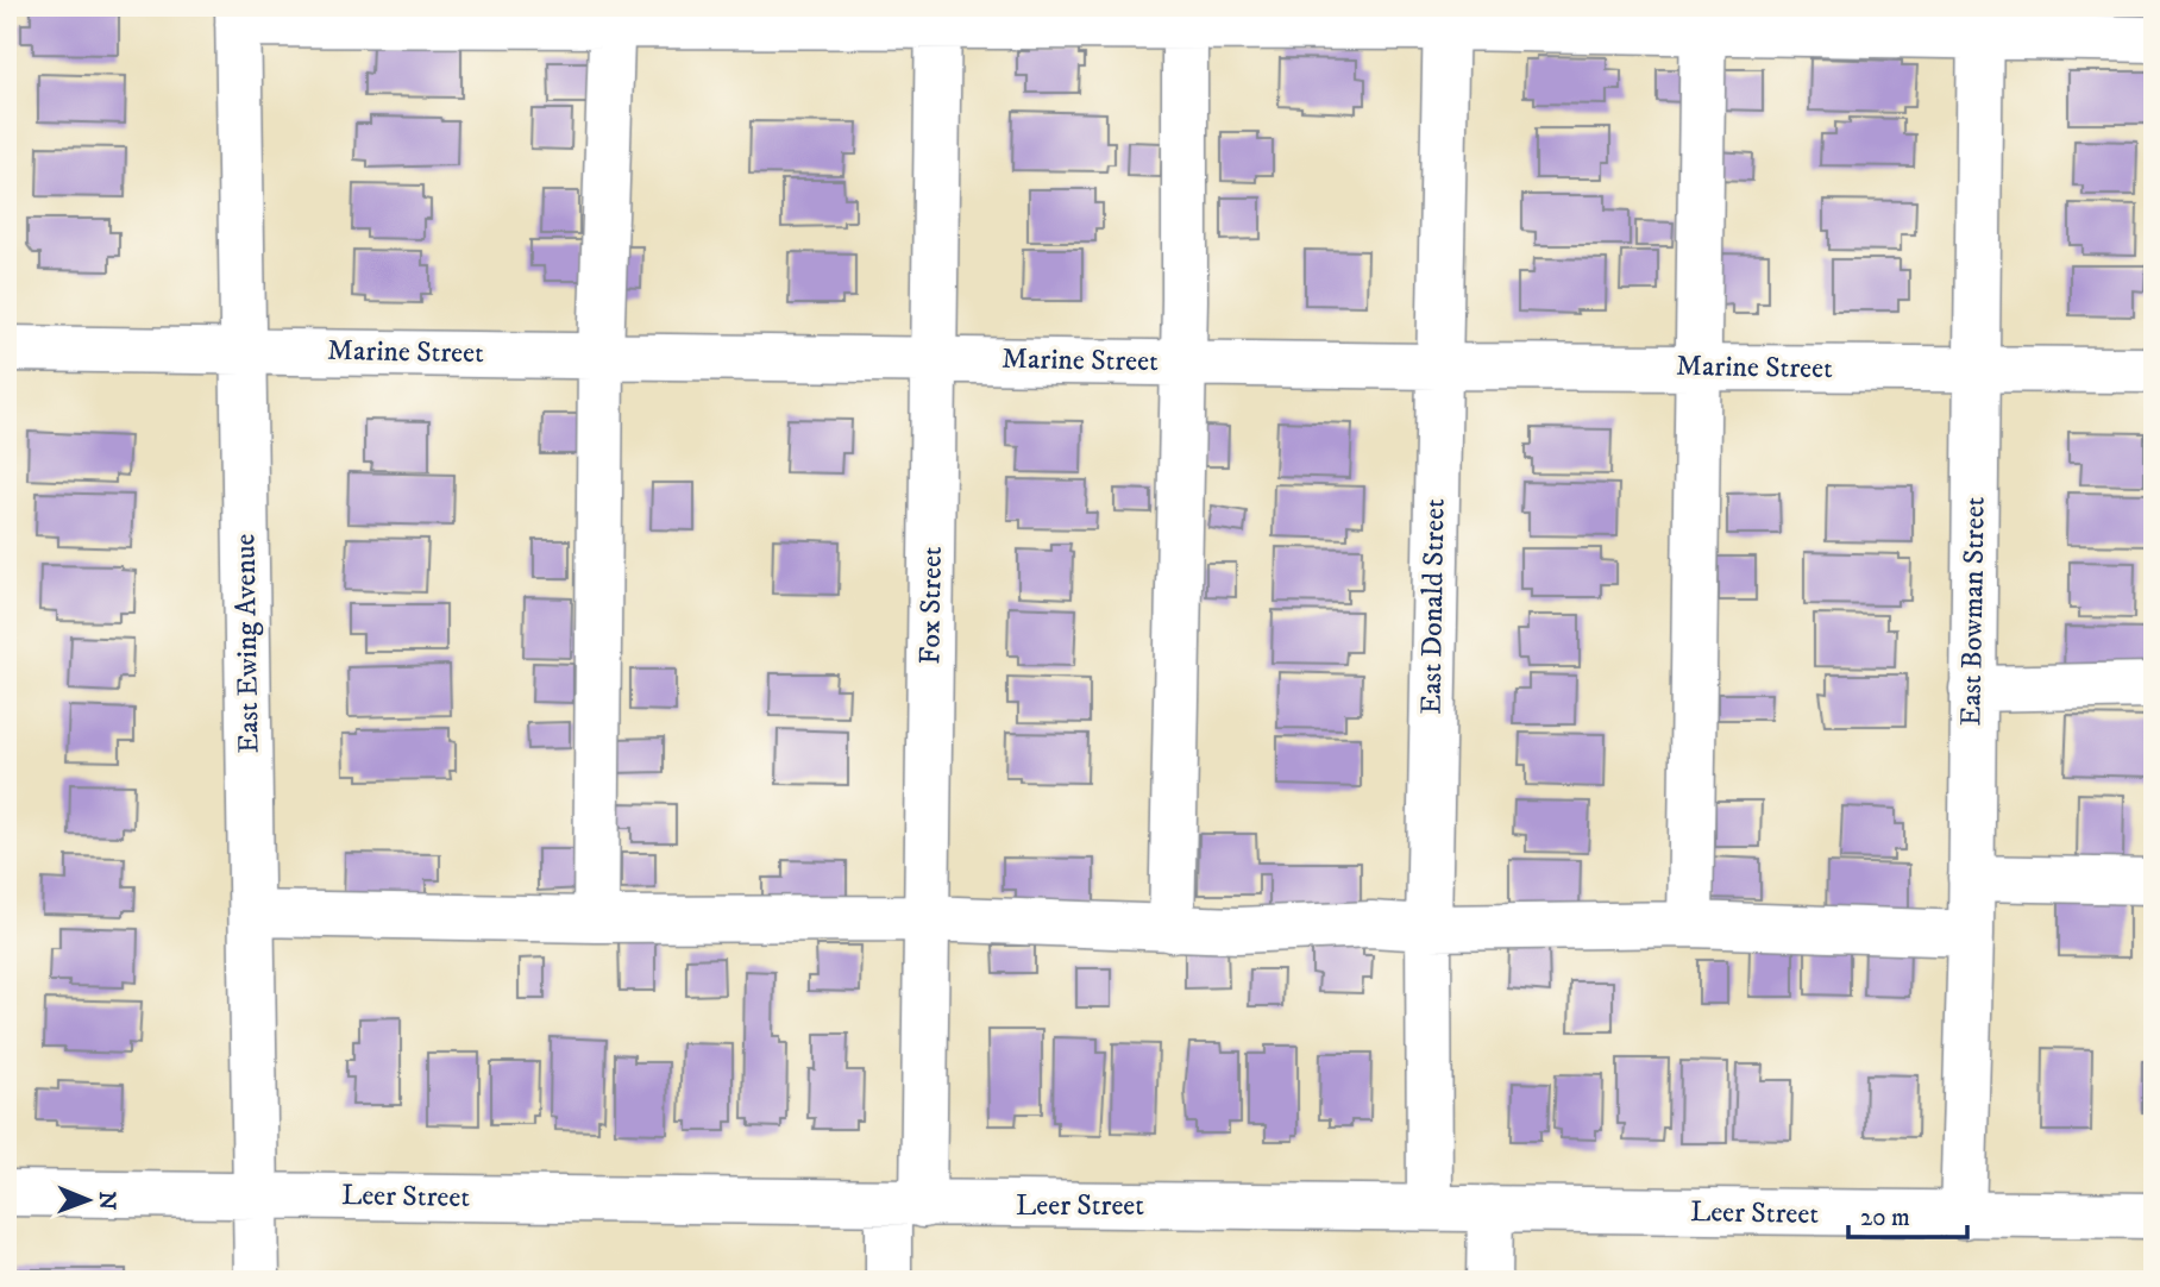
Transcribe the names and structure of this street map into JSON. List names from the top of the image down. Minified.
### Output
{"streets":{"street":["Marine Street","Fox Street","East Donald Street","East Bowman Street","East Ewing Avenue","Leer Street"]},"crossings":[["Marine Street","Fox Street"],["Marine Street","East Donald Street"],["Marine Street","East Bowman Street"],["Marine Street","East Ewing Avenue"],["Fox Street","Leer Street"],["East Donald Street","Leer Street"],["East Bowman Street","Leer Street"],["East Ewing Avenue","Leer Street"]],"scale_bar":"20 m","north":"right"}
